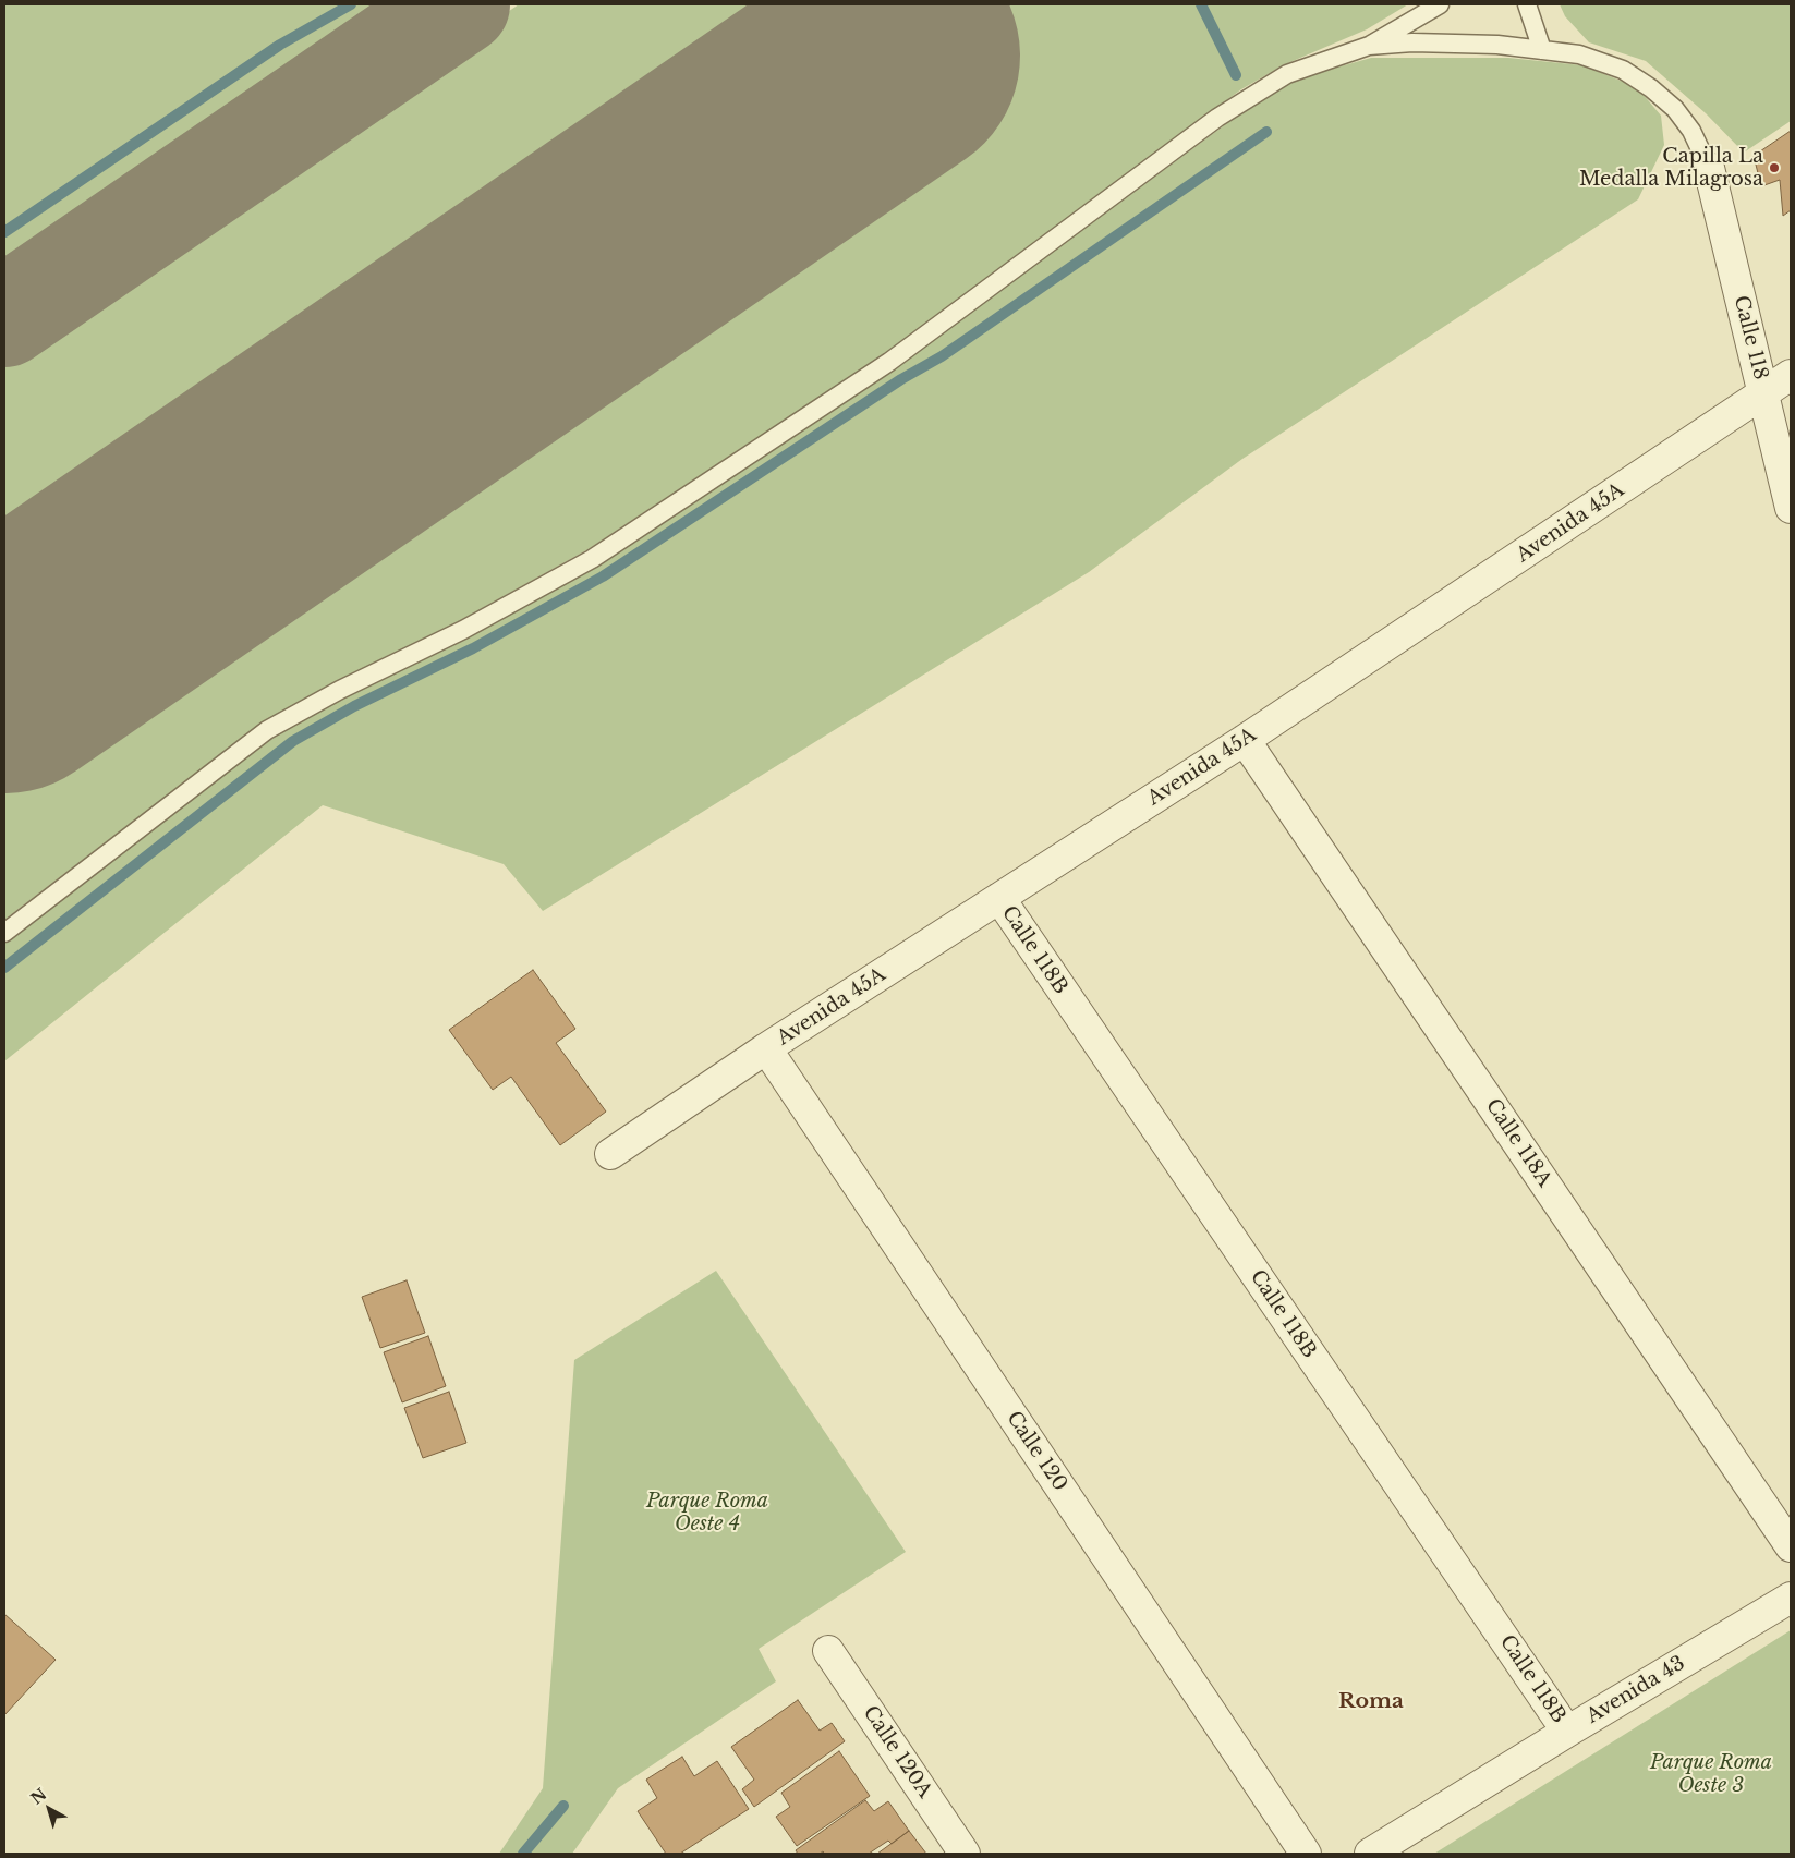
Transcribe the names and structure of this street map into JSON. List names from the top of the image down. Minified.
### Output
{"streets":{"street":["Calle 118","Avenida 45A","Calle 118B","Calle 118A","Calle 120","Avenida 43","Calle 120A"]},"crossings":[["Calle 118","Avenida 45A"],["Avenida 45A","Calle 118B"],["Avenida 45A","Calle 118A"],["Avenida 45A","Calle 120"],["Calle 118B","Avenida 43"]],"districts":["Roma"],"parks":["Parque Roma Oeste 4","Parque Roma Oeste 3"],"places":["Capilla La Medalla Milagrosa"],"north":"top left"}
